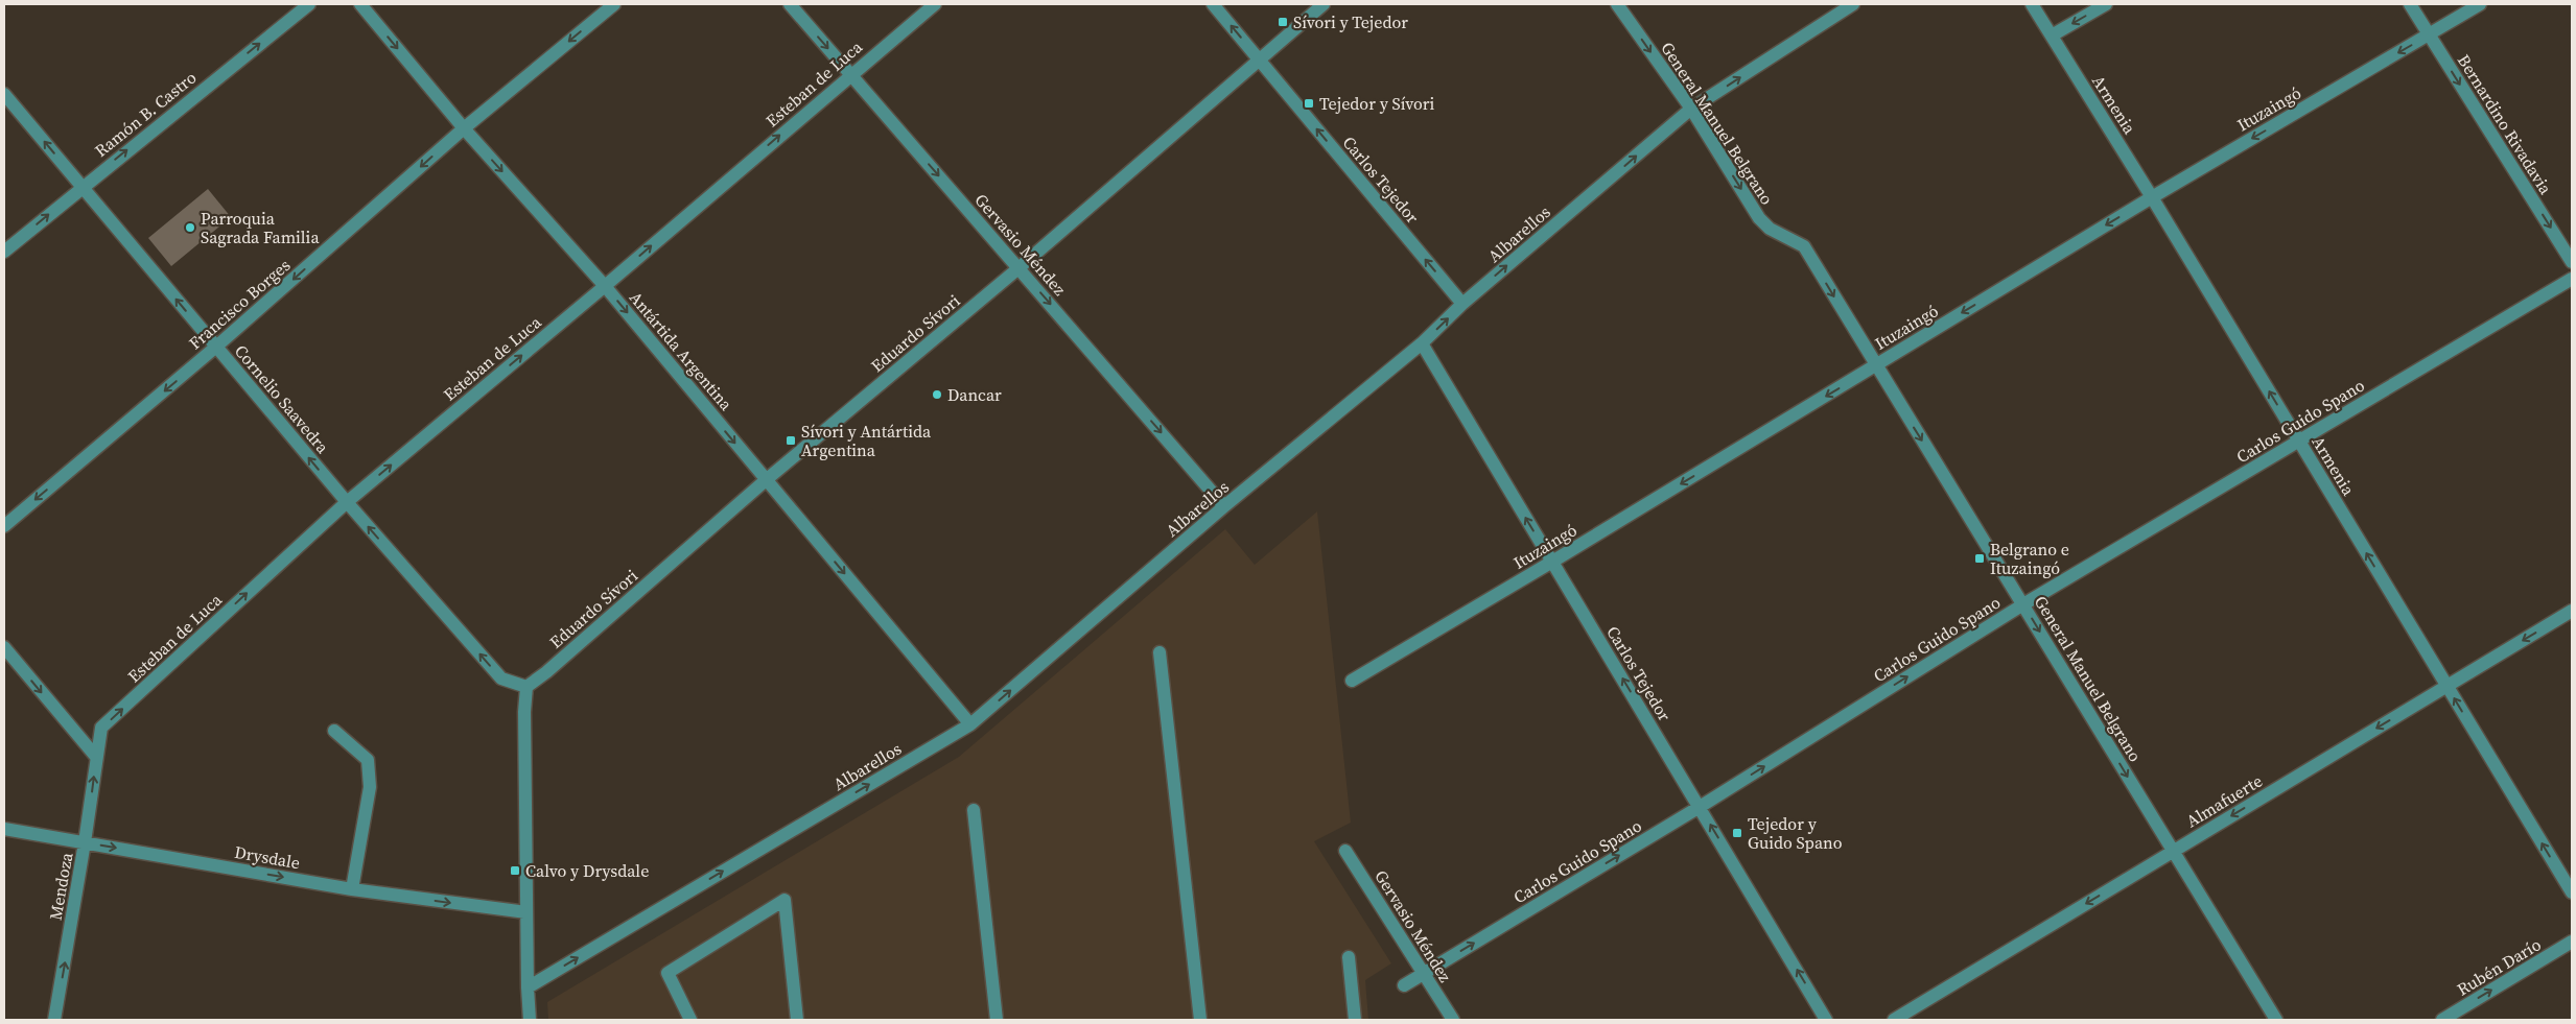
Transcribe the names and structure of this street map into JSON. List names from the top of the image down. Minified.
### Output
{"streets":{"street":["Esteban de Luca","Armenia","Ituzaingó","Ramón B. Castro","General Manuel Belgrano","Bernardino Rivadavia","Carlos Tejedor","Albarellos","Gervasio Méndez","Francisco Borges","Eduardo Sívori","Antártida Argentina","Cornelio Saavedra","Carlos Guido Spano","Almafuerte","Drysdale","Mendoza","Rubén Darío"]},"crossings":[["Esteban de Luca","Gervasio Méndez"],["Esteban de Luca","Antártida Argentina"],["Esteban de Luca","Cornelio Saavedra"],["Esteban de Luca","Mendoza"],["Armenia","Ituzaingó"],["Armenia","Carlos Guido Spano"],["Armenia","Almafuerte"],["Ituzaingó","General Manuel Belgrano"],["Ituzaingó","Bernardino Rivadavia"],["Ituzaingó","Carlos Tejedor"],["Ramón B. Castro","Cornelio Saavedra"],["General Manuel Belgrano","Albarellos"],["General Manuel Belgrano","Carlos Guido Spano"],["General Manuel Belgrano","Almafuerte"],["Carlos Tejedor","Albarellos"],["Carlos Tejedor","Eduardo Sívori"],["Carlos Tejedor","Carlos Guido Spano"],["Albarellos","Gervasio Méndez"],["Albarellos","Antártida Argentina"],["Gervasio Méndez","Eduardo Sívori"],["Gervasio Méndez","Carlos Guido Spano"],["Francisco Borges","Antártida Argentina"],["Francisco Borges","Cornelio Saavedra"],["Eduardo Sívori","Antártida Argentina"],["Eduardo Sívori","Cornelio Saavedra"],["Drysdale","Mendoza"]],"one_way":["Esteban de Luca","Armenia","Ituzaingó","Ramón B. Castro","General Manuel Belgrano","Bernardino Rivadavia","Carlos Tejedor","Albarellos","Gervasio Méndez","Francisco Borges","Antártida Argentina","Cornelio Saavedra","Carlos Guido Spano","Almafuerte","Drysdale","Mendoza","Rubén Darío"],"places":{"transit":["Sívori y Tejedor","Tejedor y Sívori","Sívori y Antártida Argentina","Belgrano e Ituzaingó","Tejedor y Guido Spano","Calvo y Drysdale"],"other":["Parroquia Sagrada Familia","Dancar"]}}
